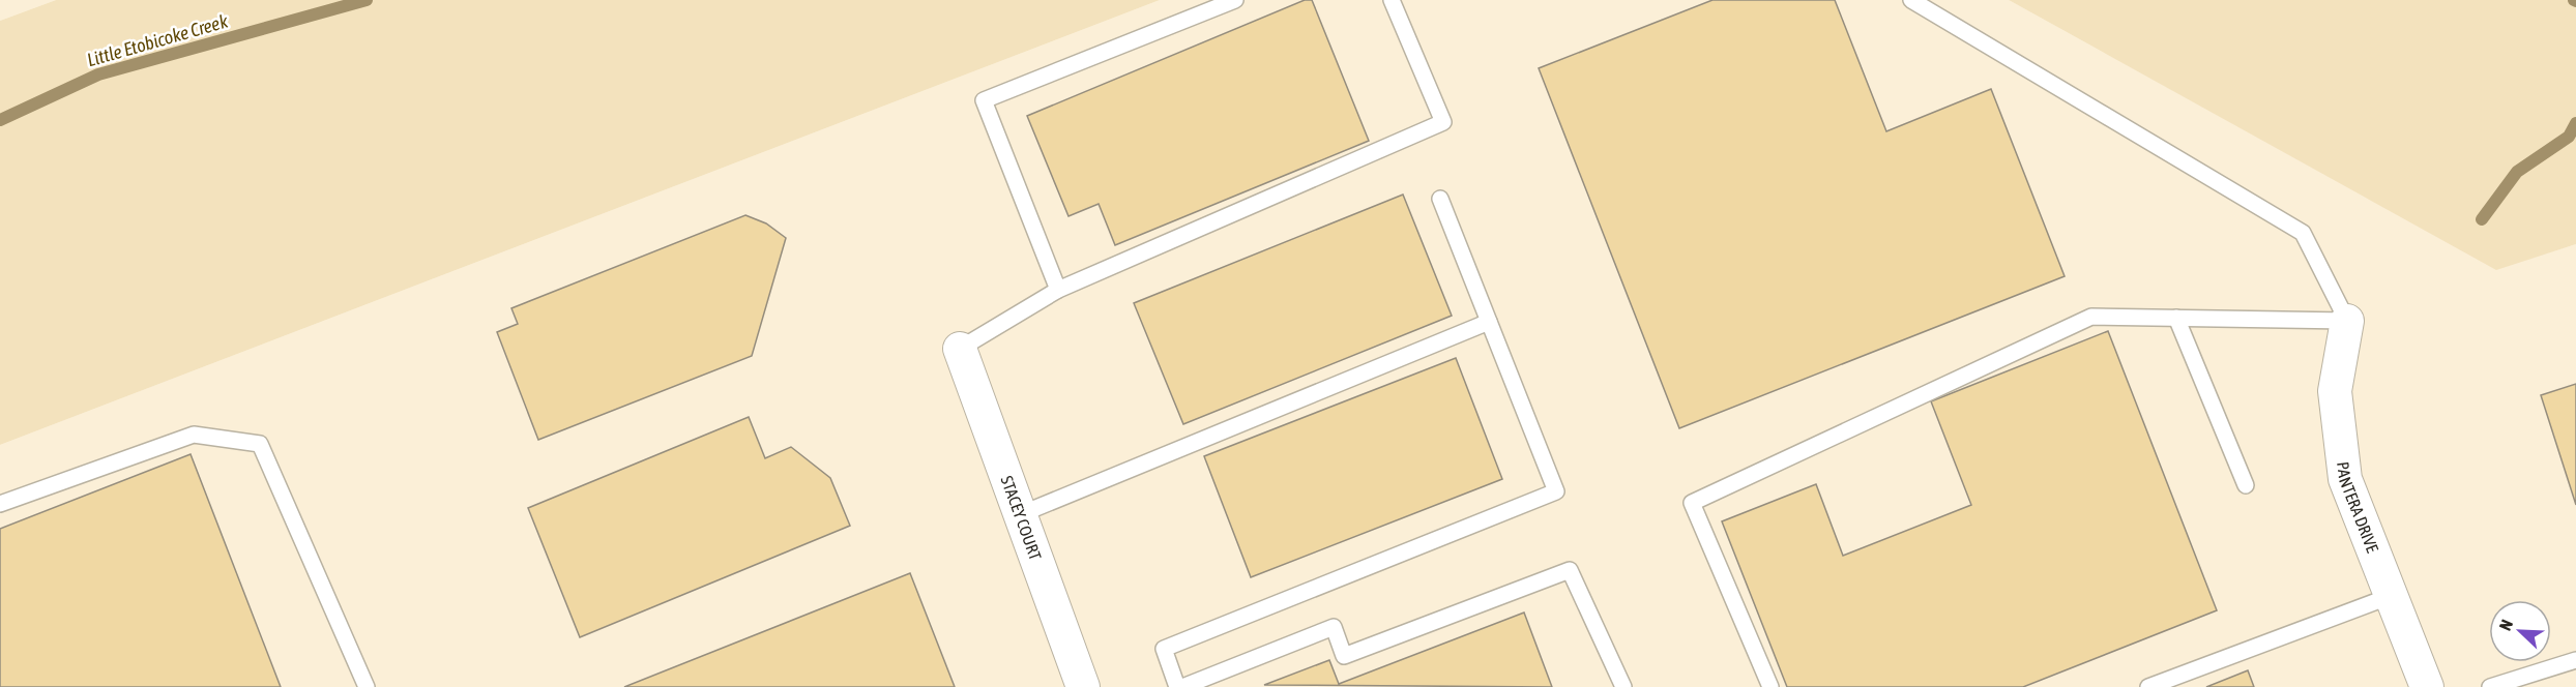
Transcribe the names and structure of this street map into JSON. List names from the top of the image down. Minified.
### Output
{"streets":{"street":["PANTERA DRIVE","STACEY COURT"]},"water":["Little Etobicoke Creek"],"north":"top left"}
